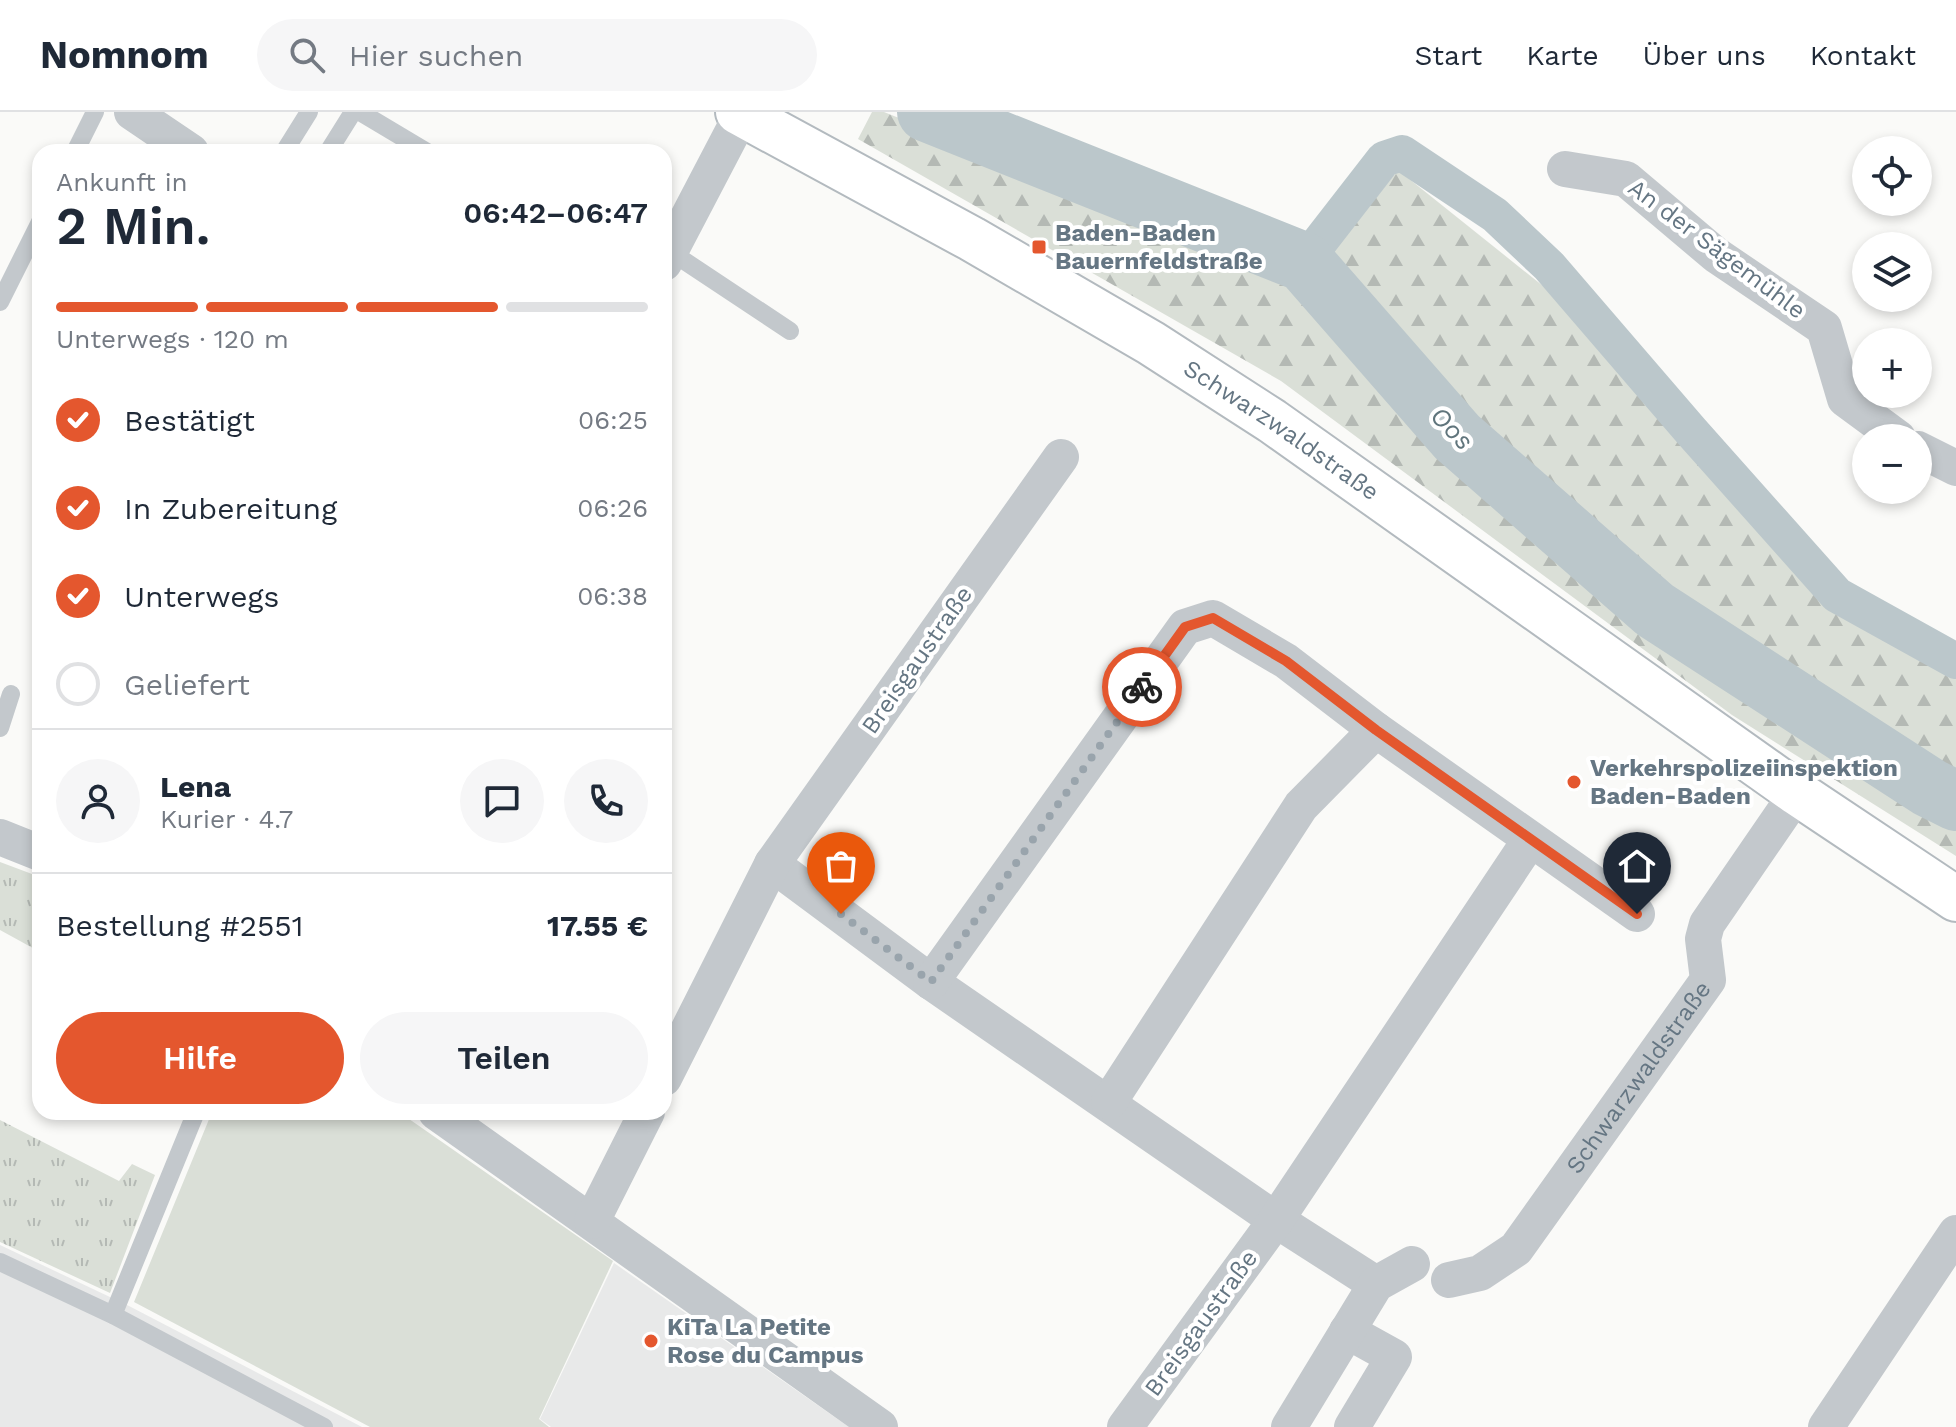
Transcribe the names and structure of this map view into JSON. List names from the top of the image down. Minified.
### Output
{"streets":{"street":["An der Sägemühle","Schwarzwaldstraße","Breisgaustraße"]},"water":["Oos"],"places":{"transit":["Baden-Baden Bauernfeldstraße"],"other":["Verkehrspolizeiinspektion Baden-Baden","KiTa La Petite Rose du Campus"]},"page":{"header":"Nomnom","search":"Hier suchen","nav":["Start","Karte","Über uns","Kontakt"],"map_buttons":["+","−"],"heading":["2 Min.","Ankunft in","06:42–06:47"],"panel":["Lena","Kurier · 4.7","Bestellung #2551","17.55 €"],"bar":"Unterwegs · 120 m","list":[["Bestätigt","06:25"],["In Zubereitung","06:26"],["Unterwegs","06:38"],"Geliefert"],"buttons":["Hilfe","Teilen"]}}
